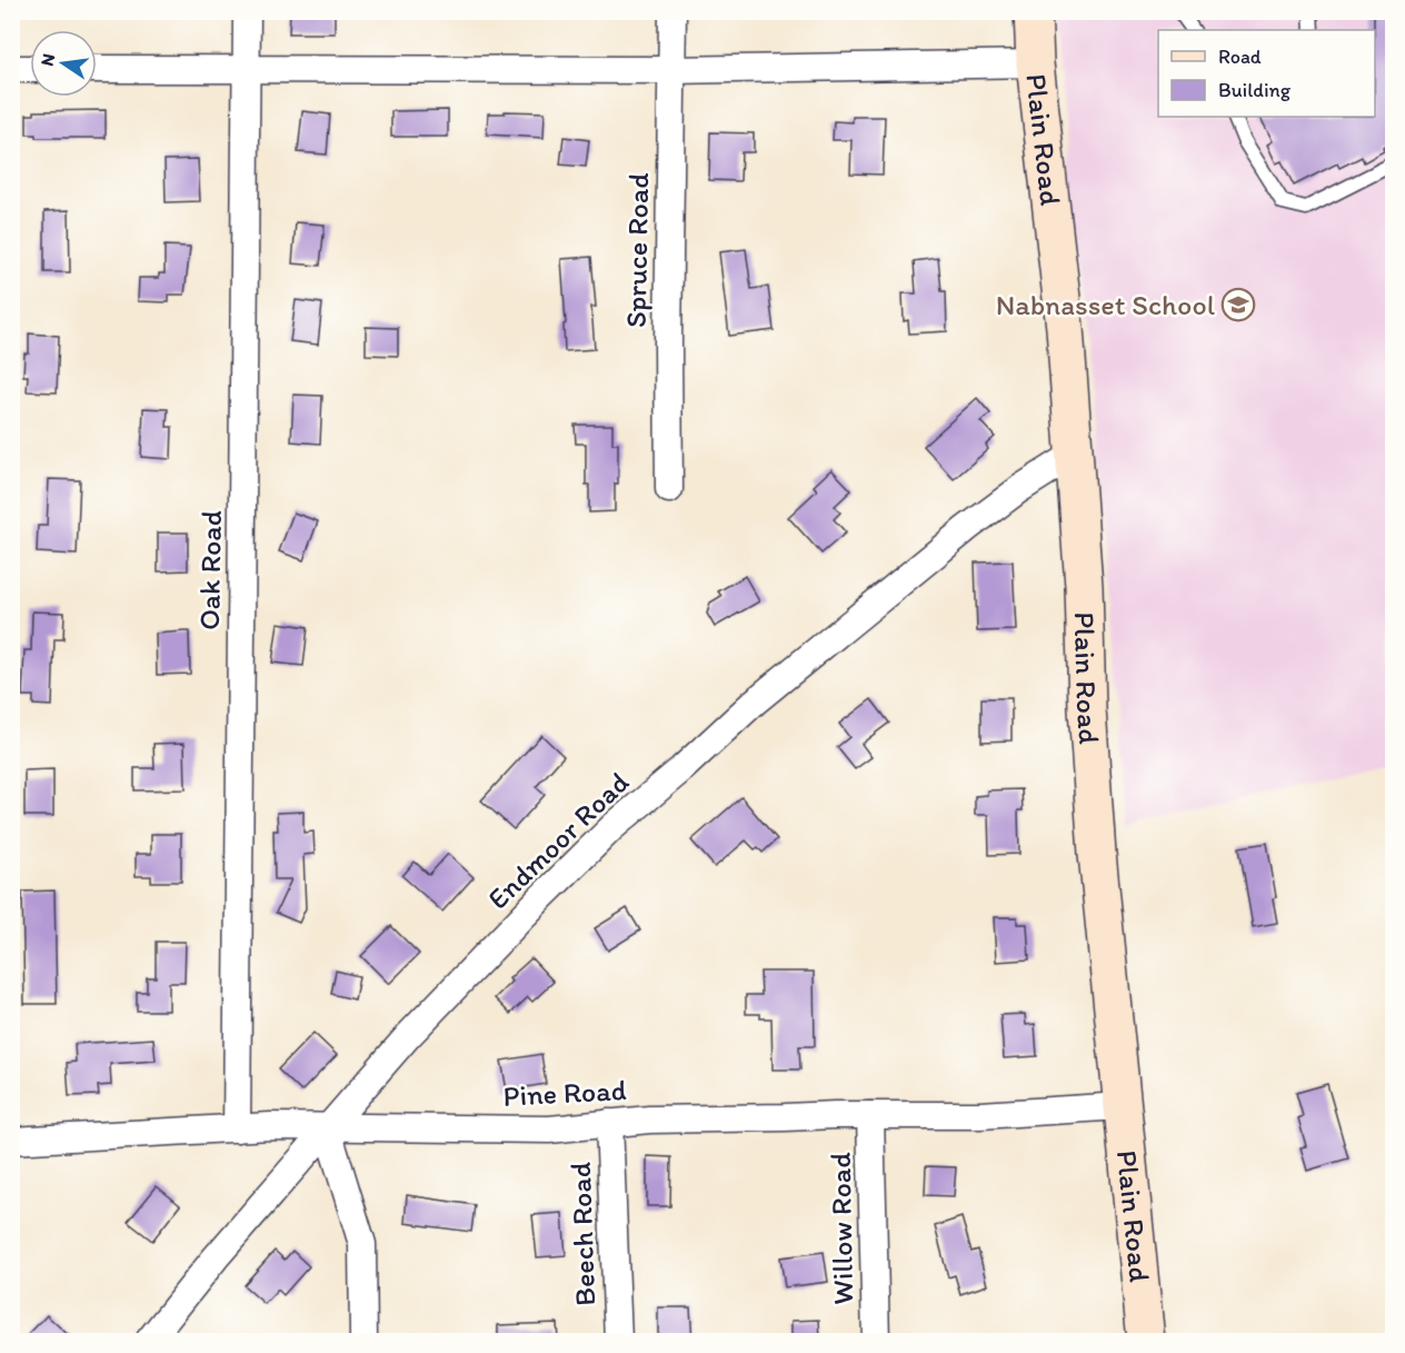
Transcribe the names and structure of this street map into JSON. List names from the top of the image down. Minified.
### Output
{"streets":{"main road":["Plain Road"],"street":["Spruce Road","Oak Road","Endmoor Road","Pine Road","Willow Road","Beech Road"]},"crossings":[["Plain Road","Endmoor Road"],["Plain Road","Pine Road"],["Oak Road","Pine Road"],["Endmoor Road","Pine Road"],["Pine Road","Willow Road"],["Pine Road","Beech Road"]],"places":{"school or university":["Nabnasset School"]},"legend":["Road","Building"],"north":"left"}
